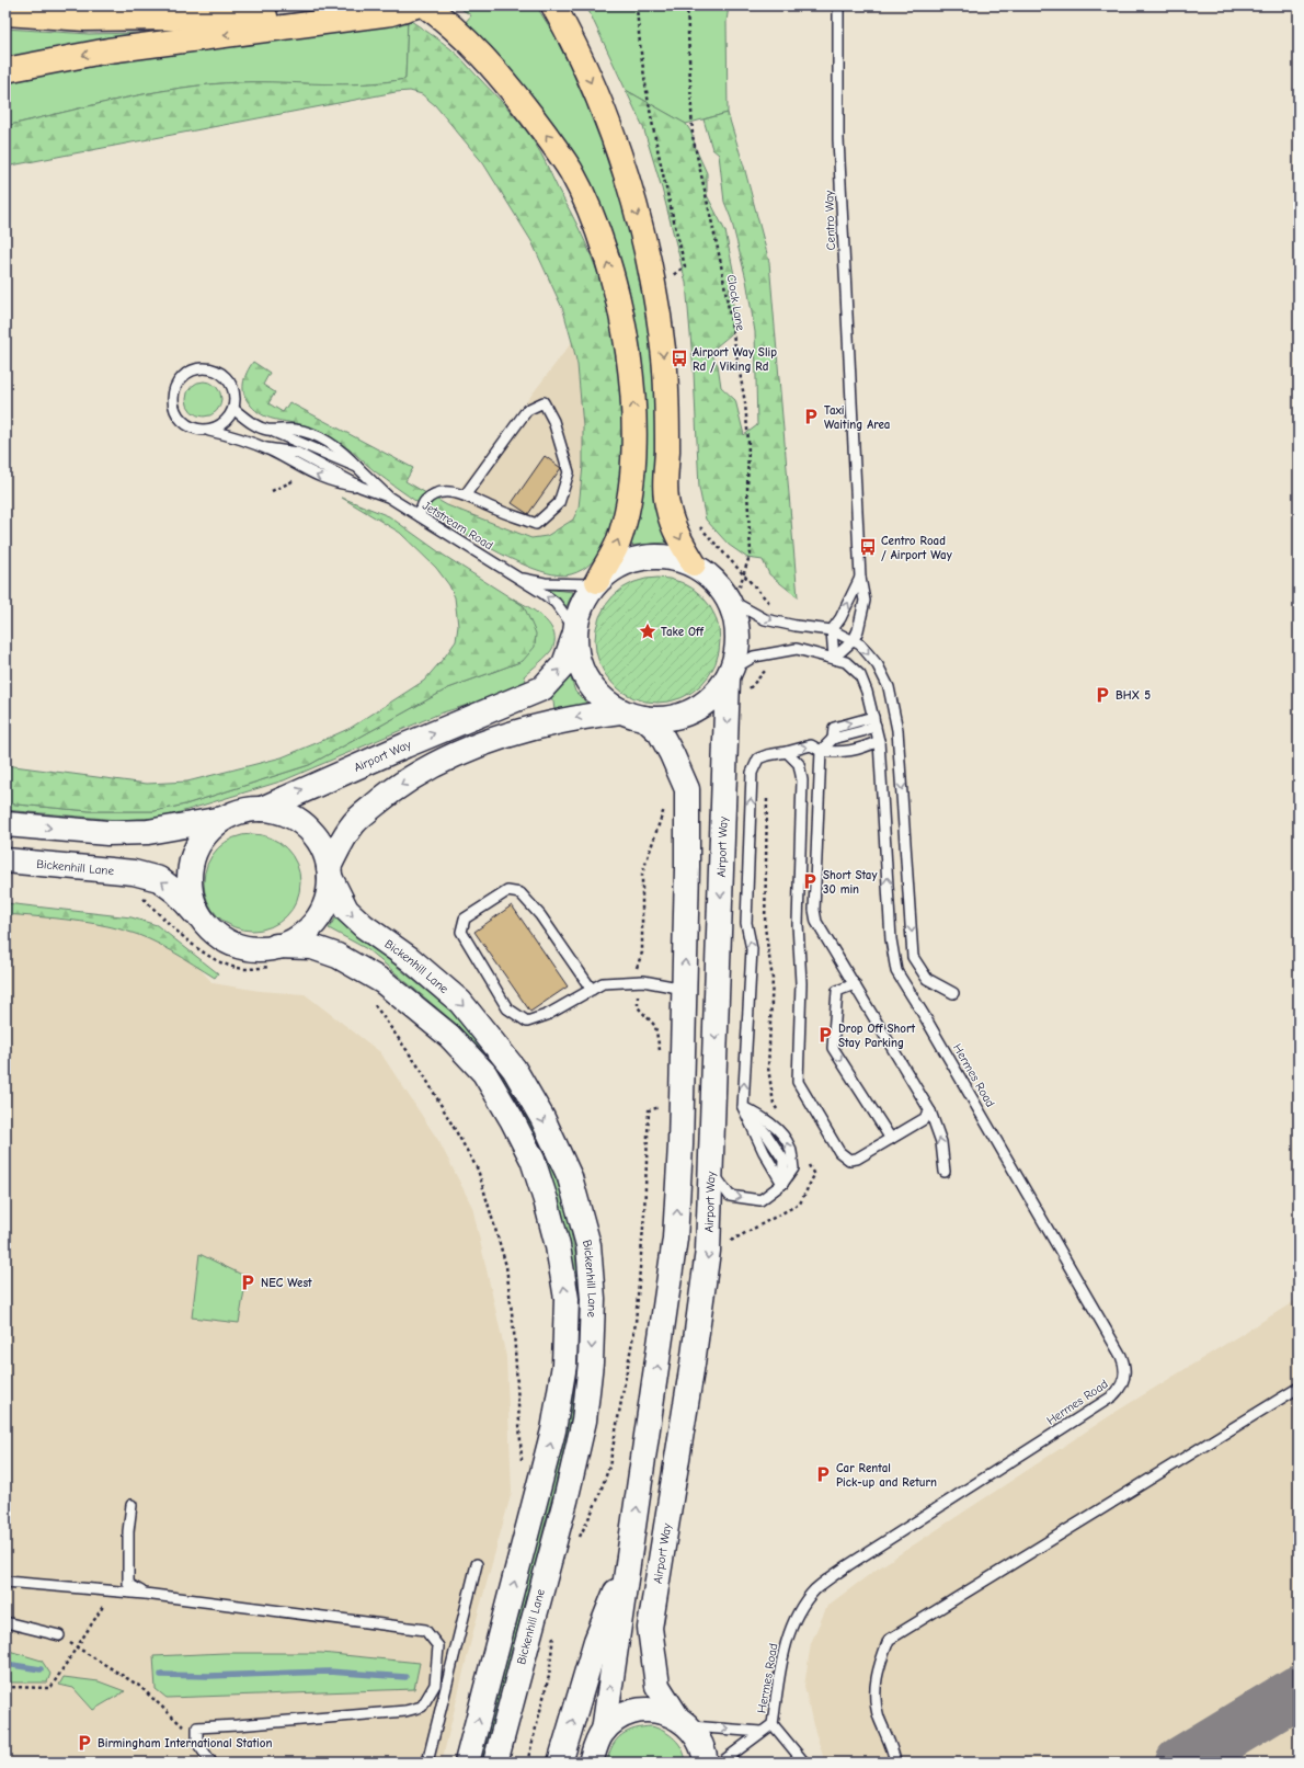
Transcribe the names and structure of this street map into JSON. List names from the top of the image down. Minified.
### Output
{"streets":{"street":["Airport Way","Bickenhill Lane"],"lane":["Centro Way","Jetstream Road","Hermes Road"],"path":["Clock Lane"]},"crossings":[["Clock Lane","Airport Way"],["Jetstream Road","Airport Way"],["Airport Way","Bickenhill Lane"],["Airport Way","Hermes Road"]],"places":{"bus stop":["Airport Way Slip Rd / Viking Rd","Centro Road / Airport Way"],"parking":["Taxi Waiting Area","BHX 5","Short Stay 30 min","Drop Off Short Stay Parking","NEC West","Car Rental Pick-up and Return","Birmingham International Station"],"place":["Take Off"]}}
